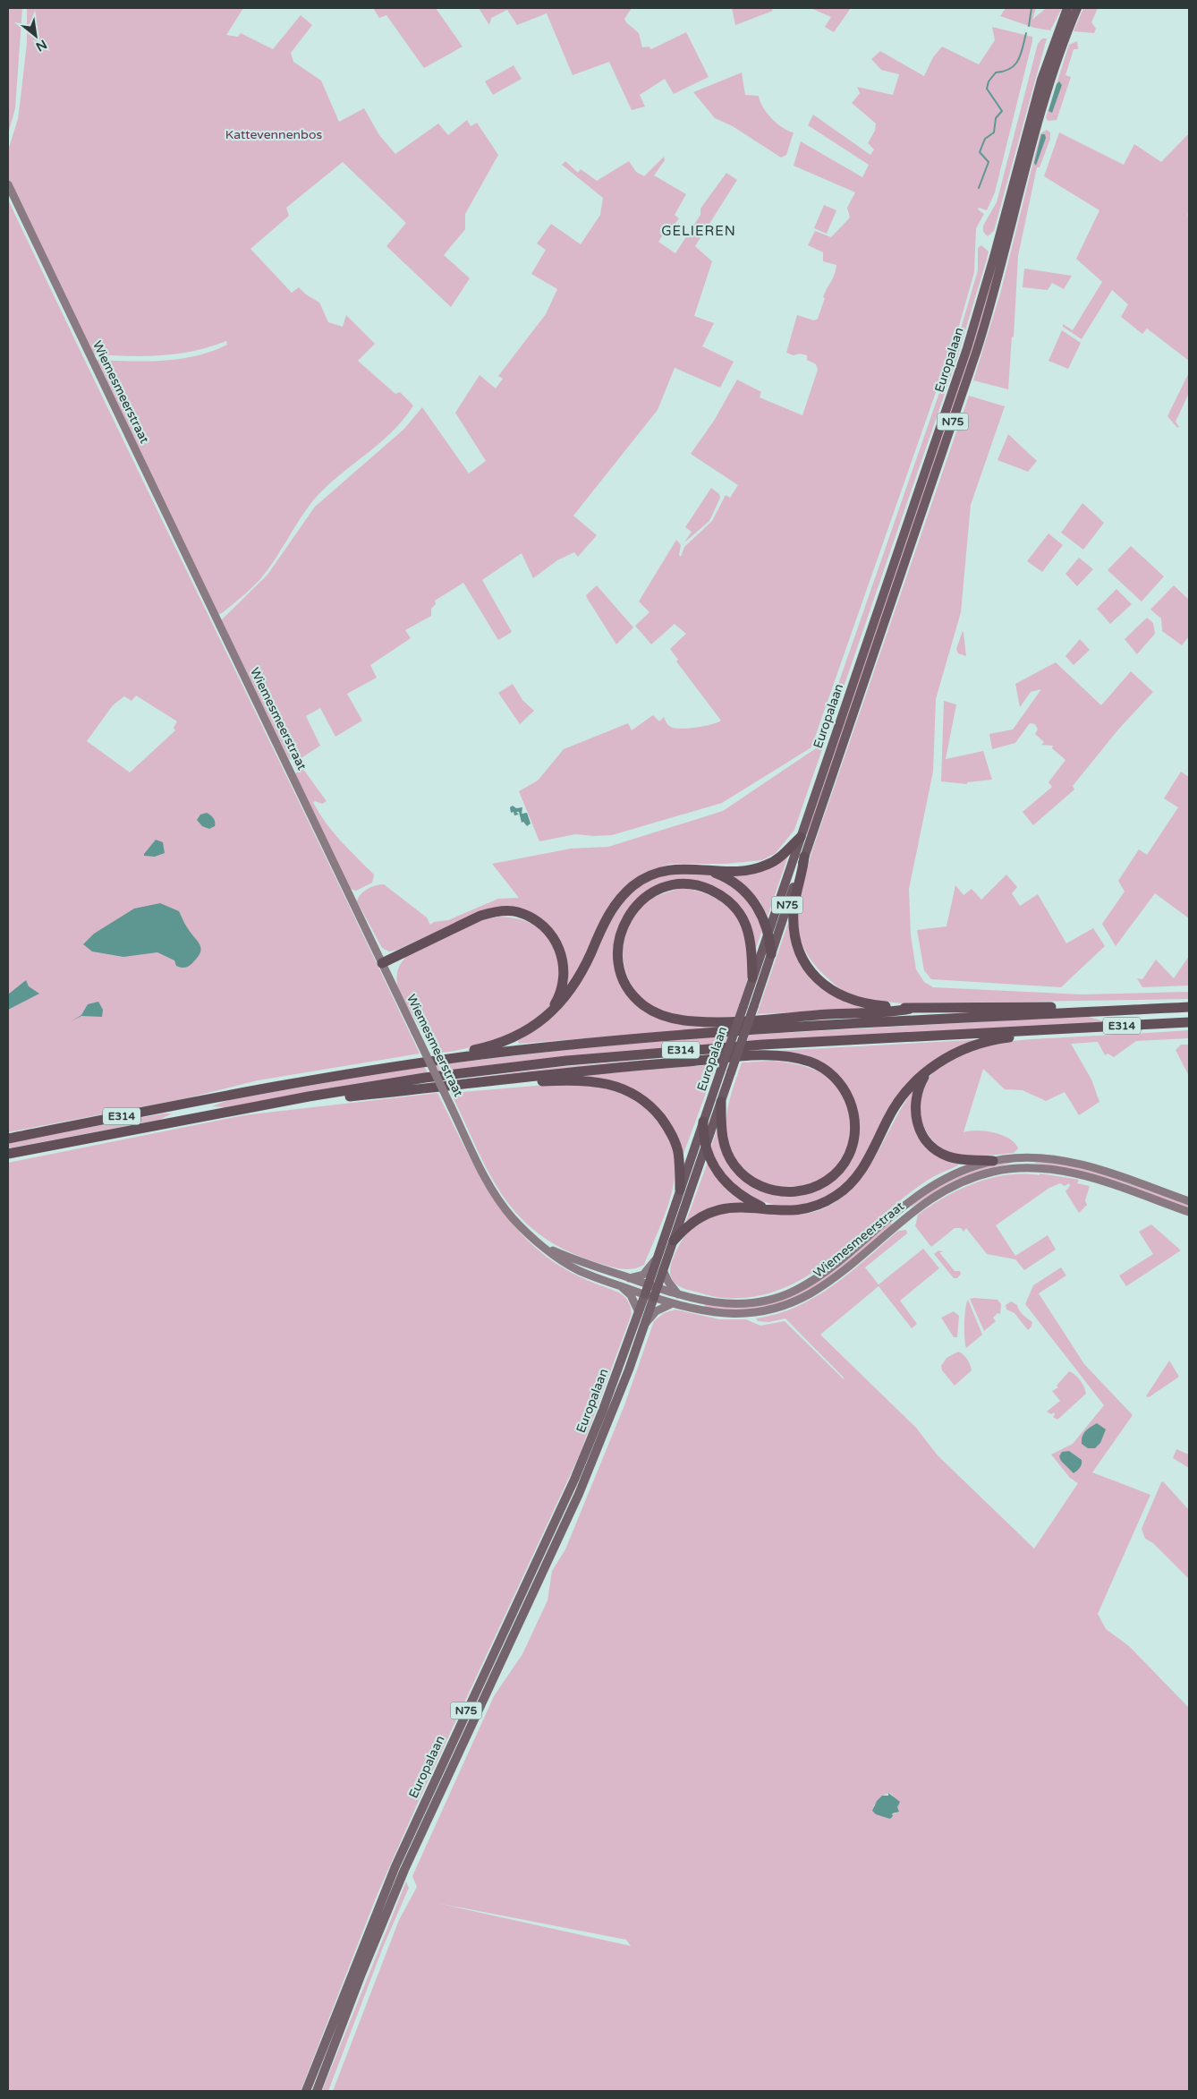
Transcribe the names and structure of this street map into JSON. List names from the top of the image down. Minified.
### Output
{"streets":{"highway":["Europalaan","N75","E314"],"main road":["Wiemesmeerstraat"]},"crossings":[["Europalaan","Wiemesmeerstraat"]],"districts":["GELIEREN"],"parks":["Kattevennenbos"],"north":"bottom right"}
